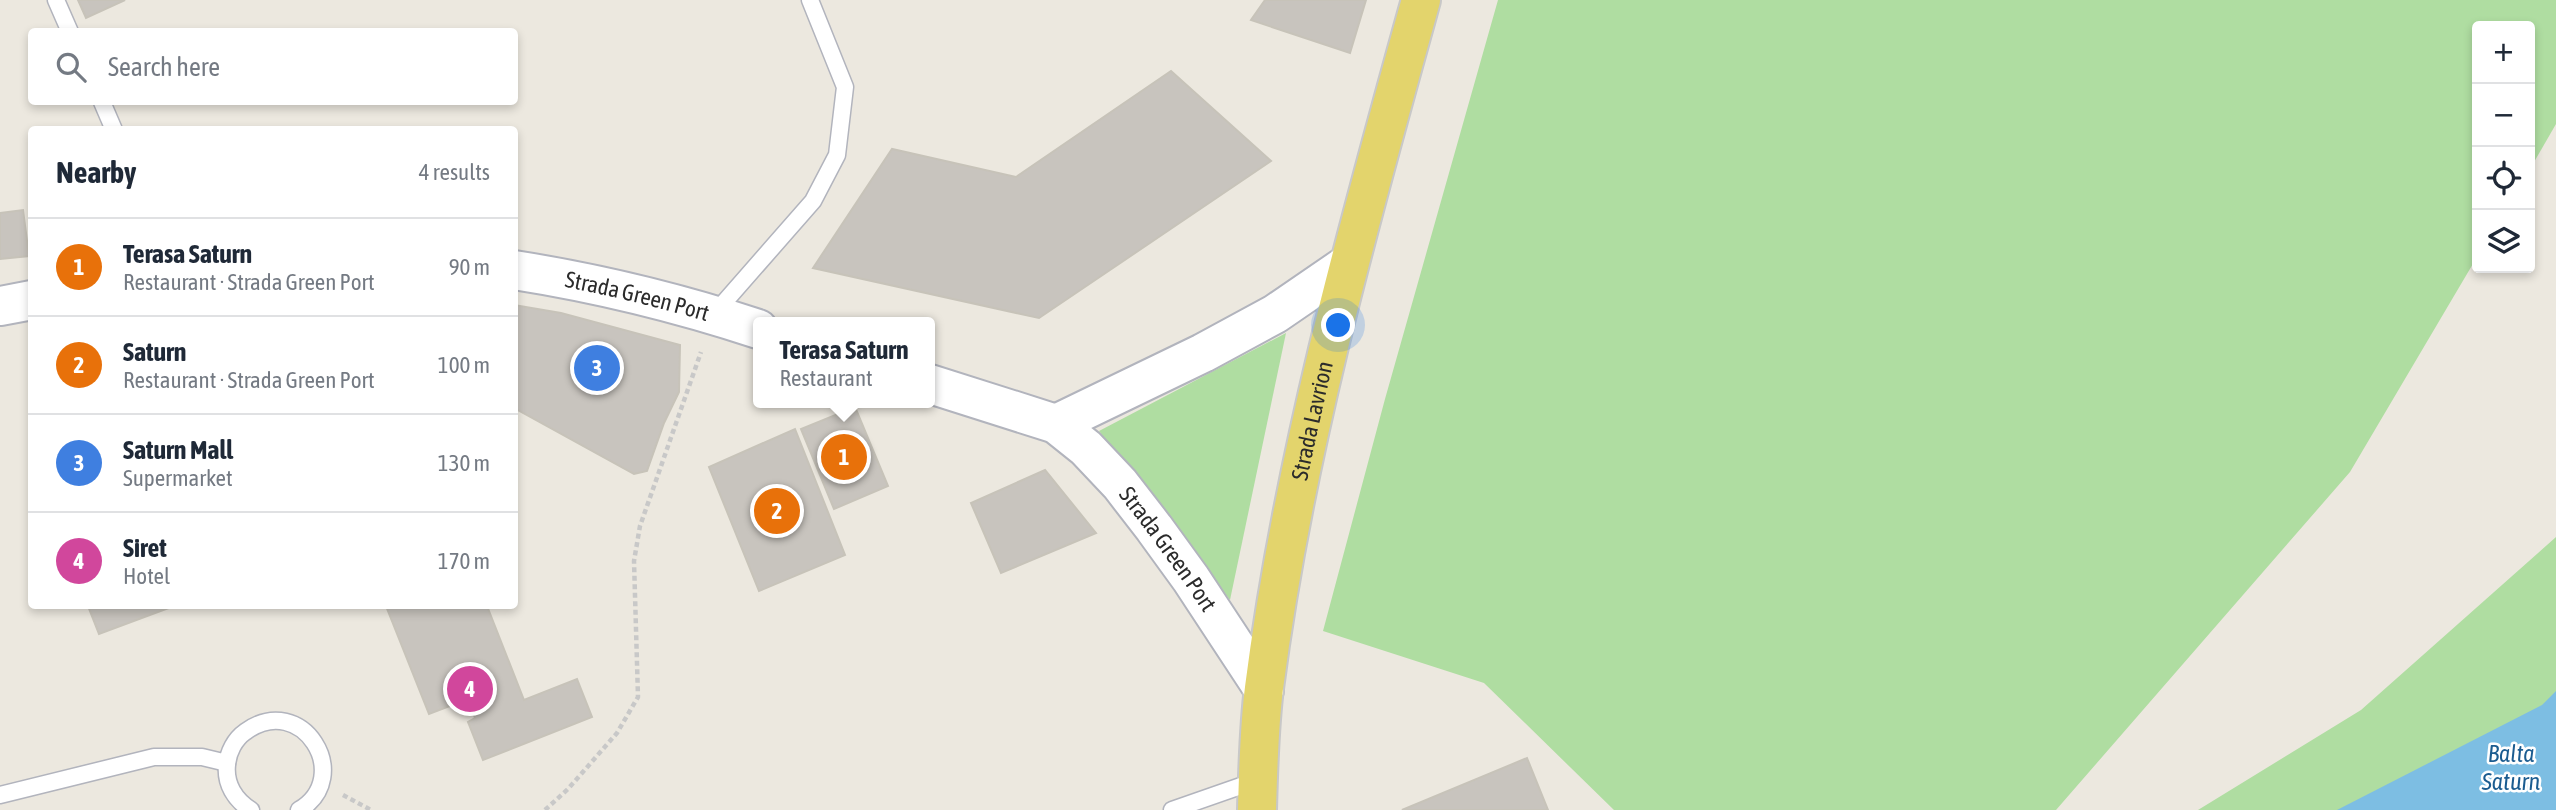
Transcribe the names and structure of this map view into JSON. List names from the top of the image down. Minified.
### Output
{"streets":{"main road":["Strada Lavrion"],"street":["Strada Green Port"]},"crossings":[["Strada Green Port","Strada Lavrion"]],"water":["Balta Saturn"],"page":{"map_buttons":["+","−"],"search":"Search here","heading":["Nearby","4 results"],"list":[{"mark":"1","name":"Terasa Saturn","note":"Restaurant · Strada Green Port","value":"90 m"},{"mark":"2","name":"Saturn","note":"Restaurant · Strada Green Port","value":"100 m"},{"mark":"3","name":"Saturn Mall","note":"Supermarket","value":"130 m"},{"mark":"4","name":"Siret","note":"Hotel","value":"170 m"}],"popup":["Terasa Saturn","Restaurant"],"pins":["3","1","2","4"]}}
